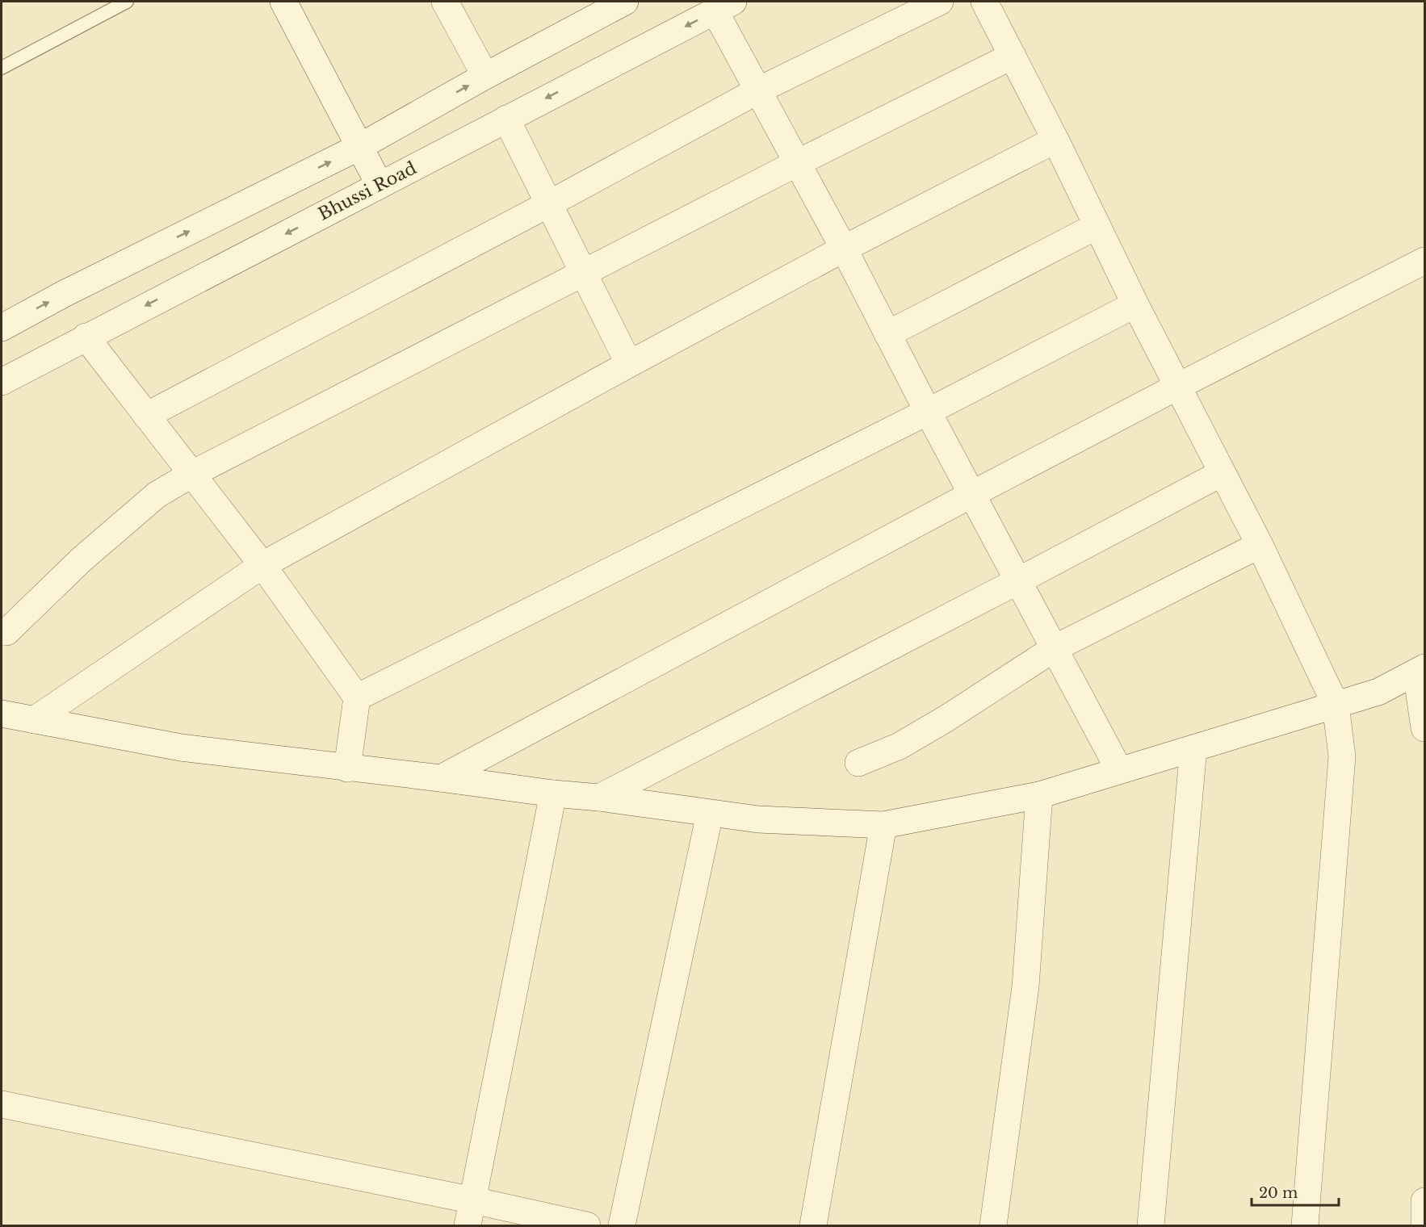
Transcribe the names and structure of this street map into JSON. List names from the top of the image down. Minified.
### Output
{"streets":{"street":["Bhussi Road"]},"scale_bar":"20 m"}
